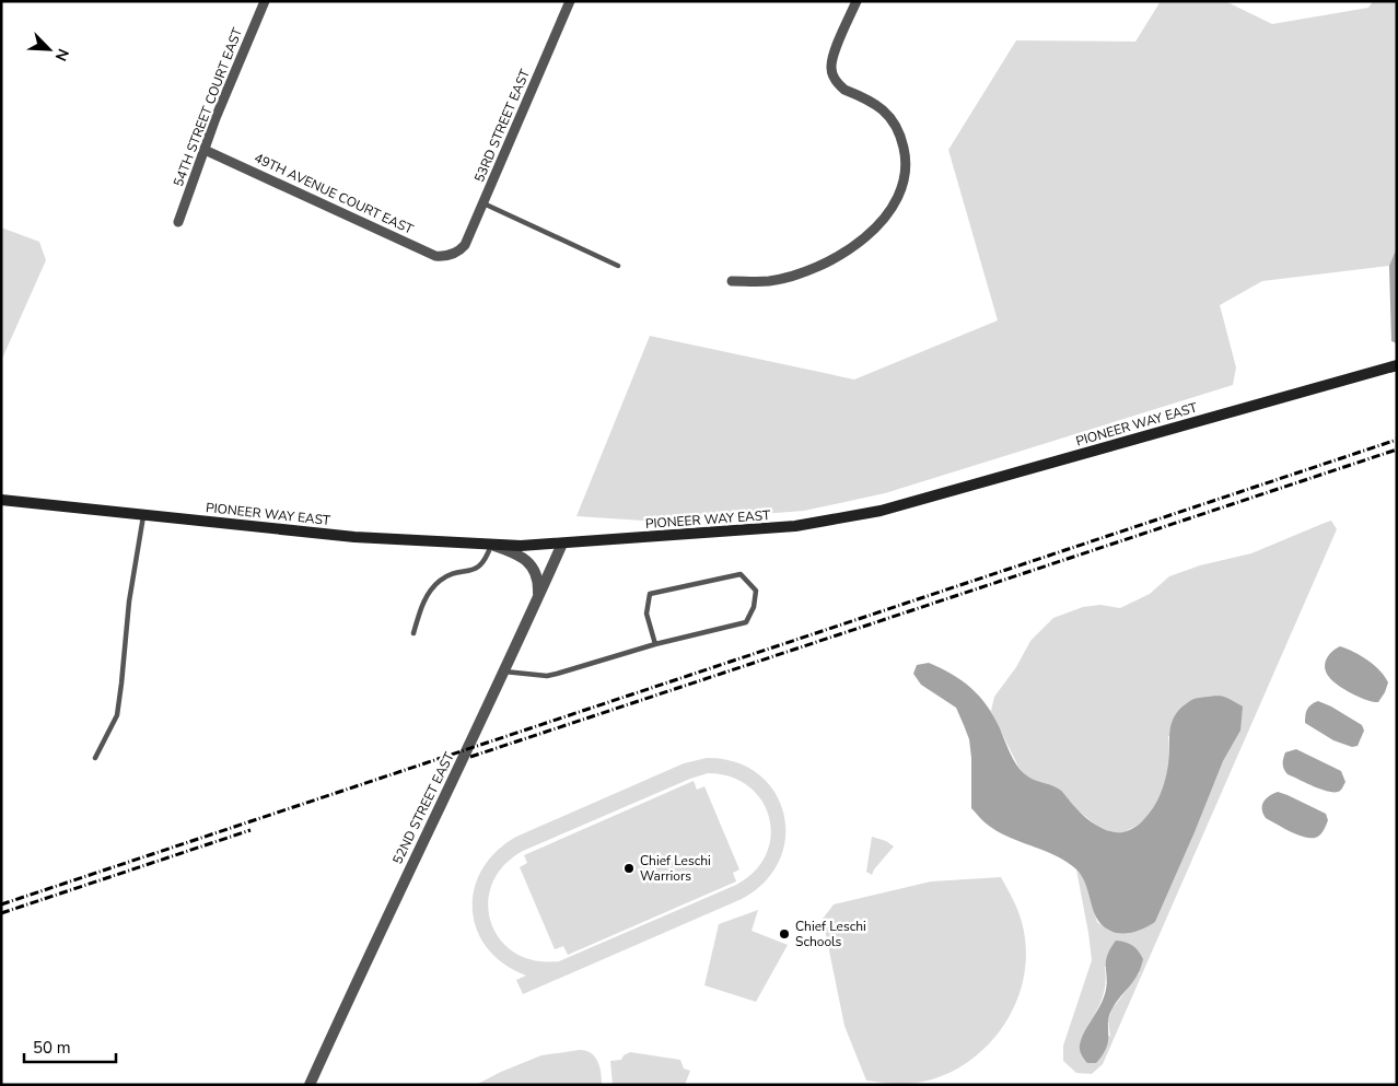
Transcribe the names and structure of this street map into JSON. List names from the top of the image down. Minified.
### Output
{"streets":{"main road":["PIONEER WAY EAST"],"street":["54TH STREET COURT EAST","53RD STREET EAST","49TH AVENUE COURT EAST","52ND STREET EAST"]},"crossings":[["54TH STREET COURT EAST","49TH AVENUE COURT EAST"],["53RD STREET EAST","49TH AVENUE COURT EAST"],["PIONEER WAY EAST","52ND STREET EAST"]],"places":["Chief Leschi Warriors","Chief Leschi Schools"],"scale_bar":"50 m","north":"bottom right"}
